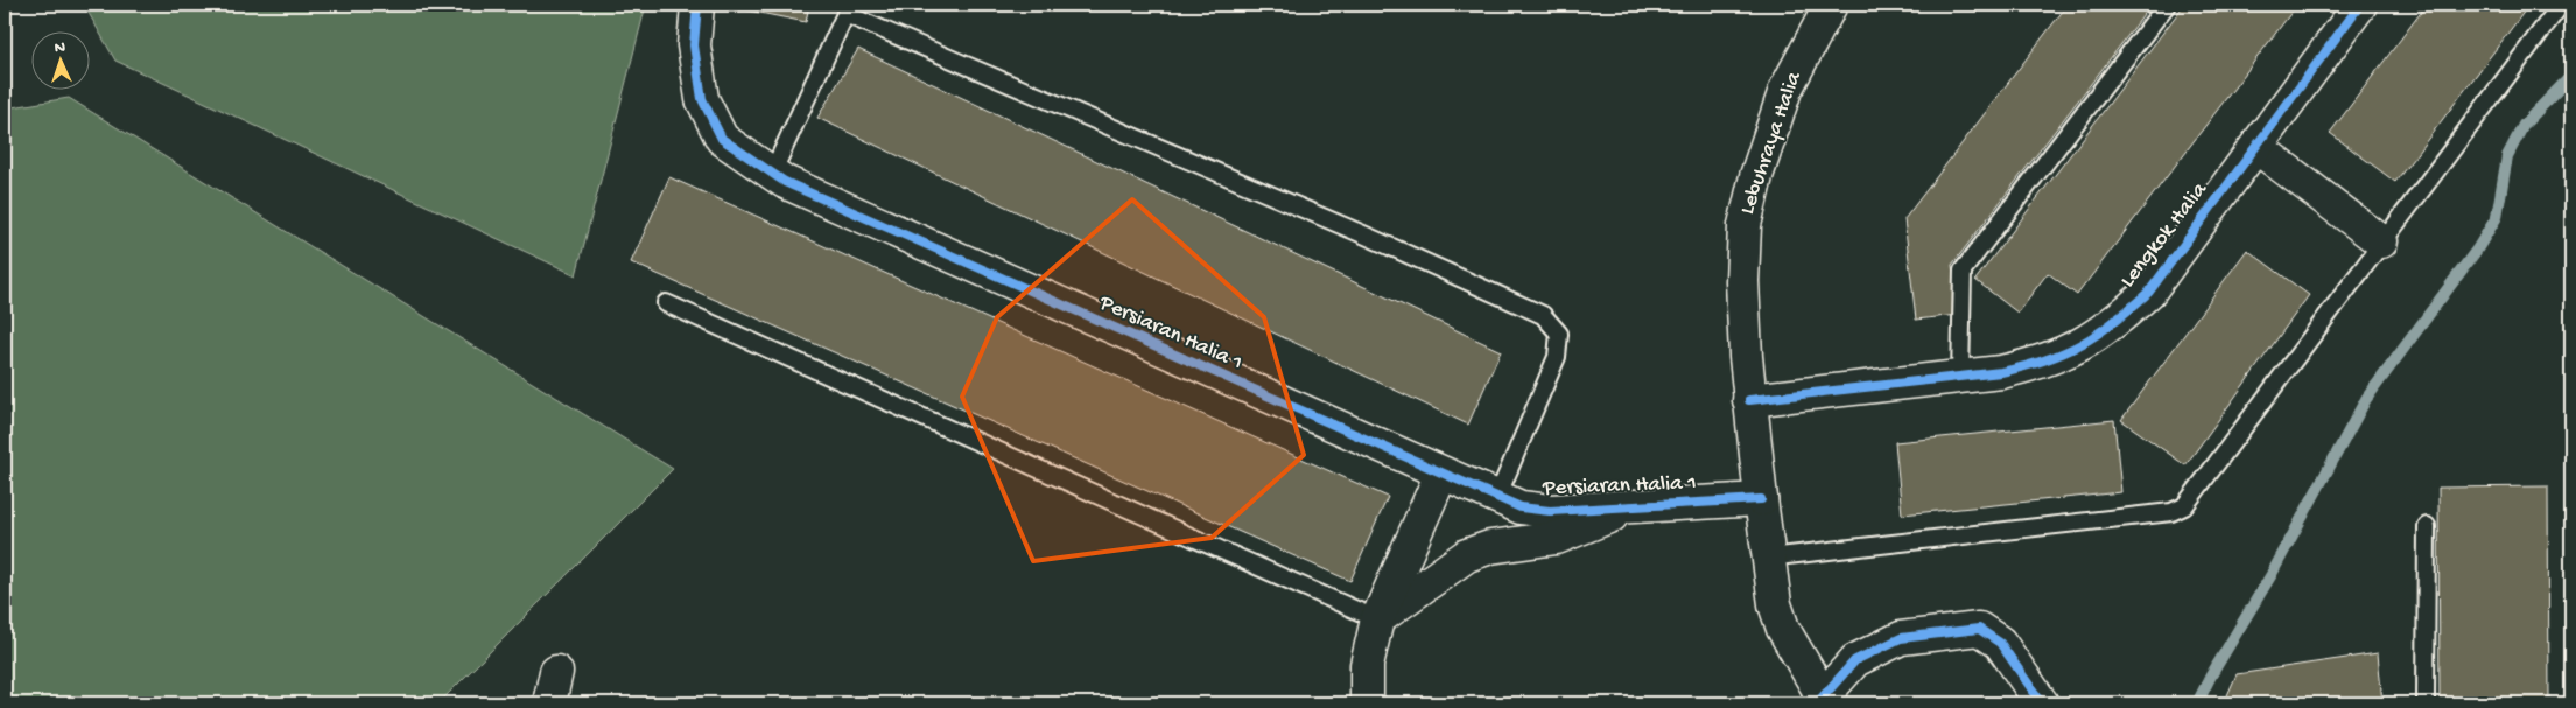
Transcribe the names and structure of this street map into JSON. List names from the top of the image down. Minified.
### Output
{"streets":{"street":["Lebuhraya Halia","Lengkok Halia","Persiaran Halia 1"]},"crossings":[["Lebuhraya Halia","Lengkok Halia"],["Lebuhraya Halia","Persiaran Halia 1"]],"north":"top"}
